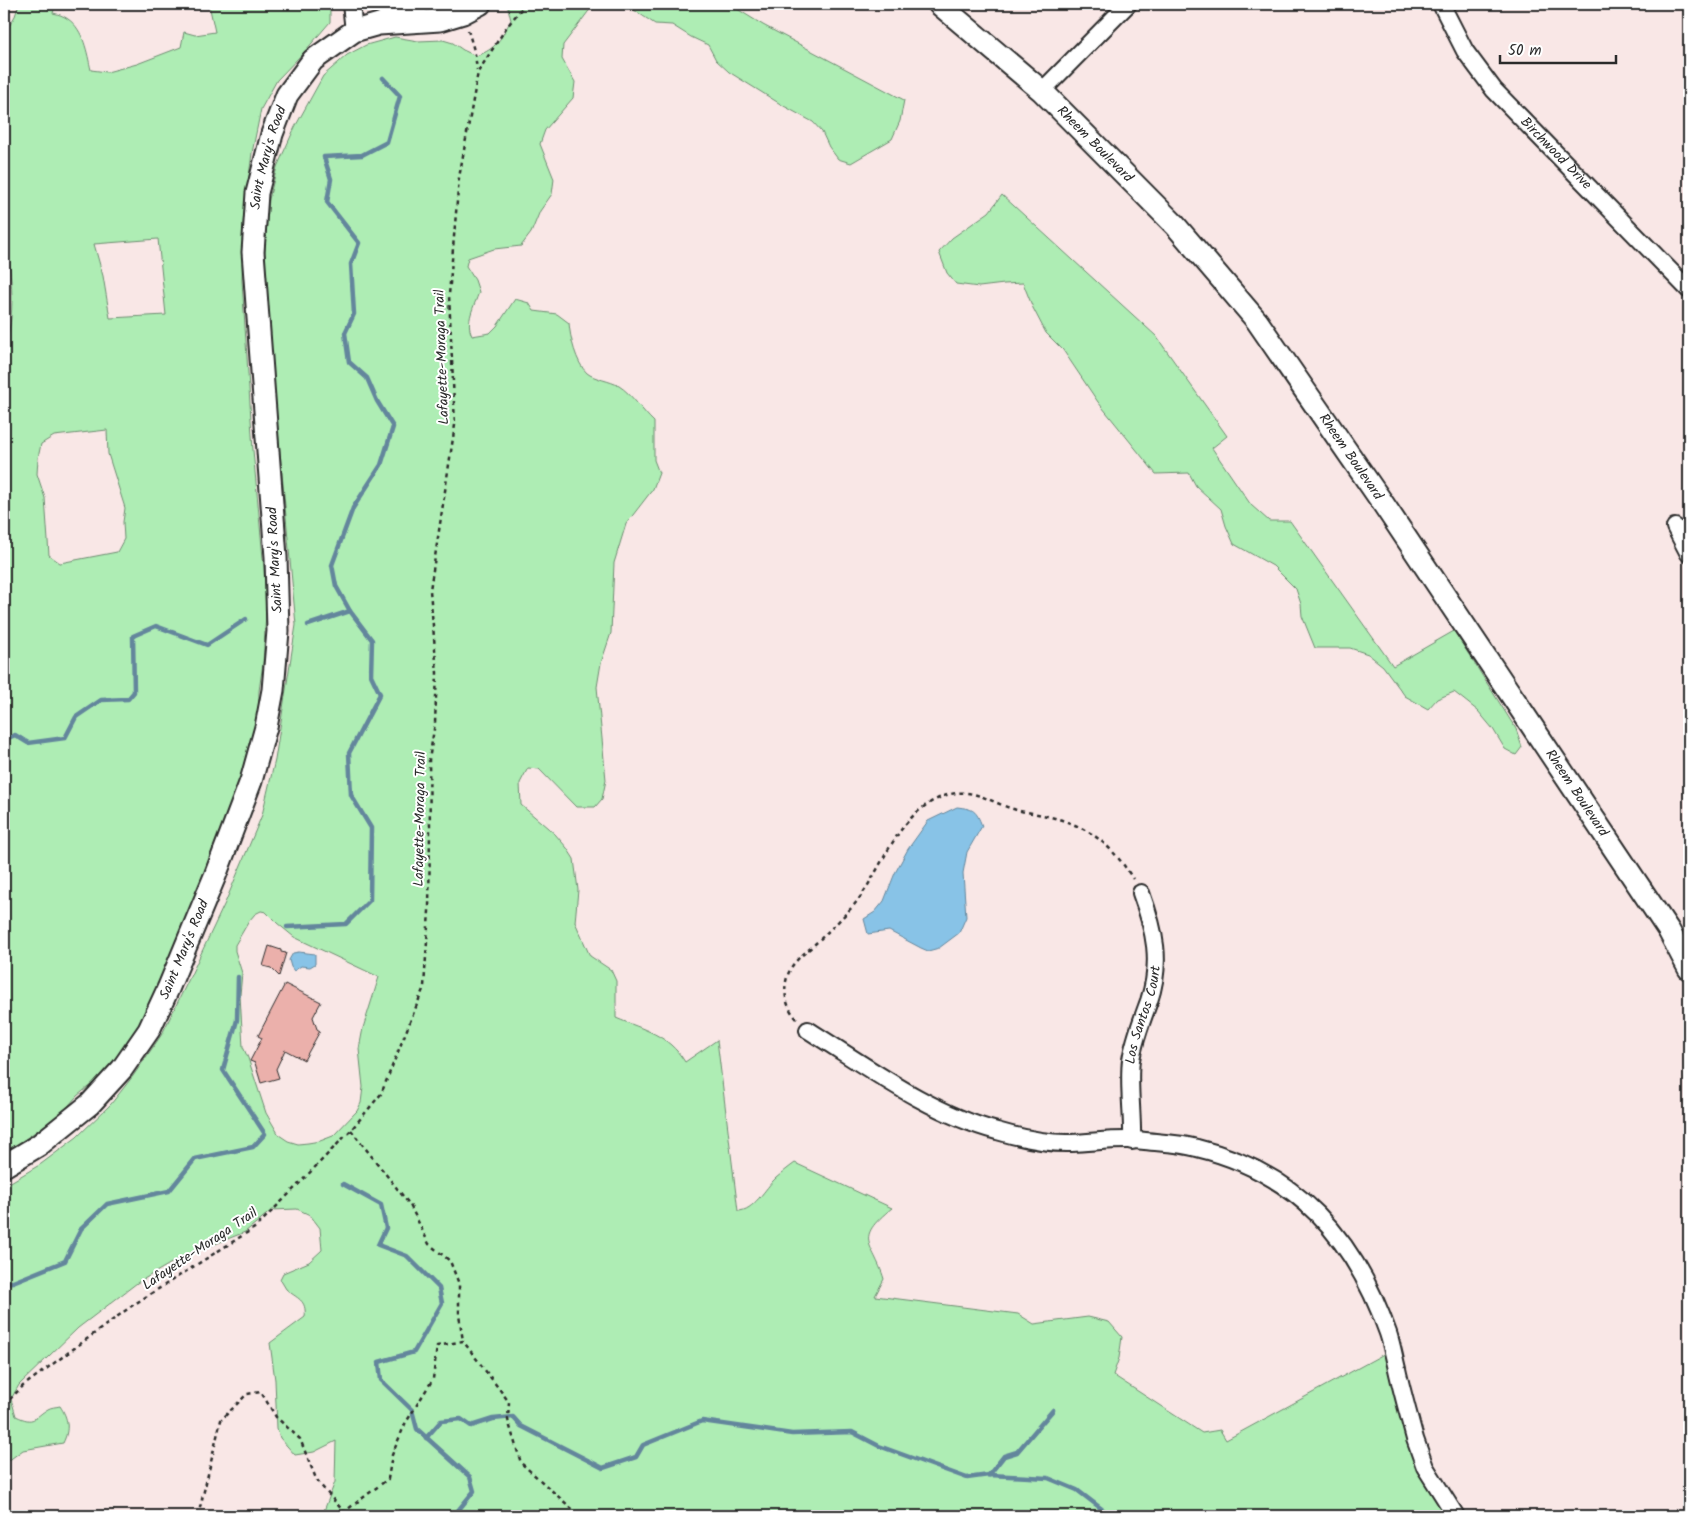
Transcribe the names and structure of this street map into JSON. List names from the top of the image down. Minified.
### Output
{"streets":{"street":["Rheem Boulevard","Birchwood Drive","Saint Mary's Road","Los Santos Court"],"path":["Lafayette-Moraga Trail"]},"scale_bar":"50 m"}
